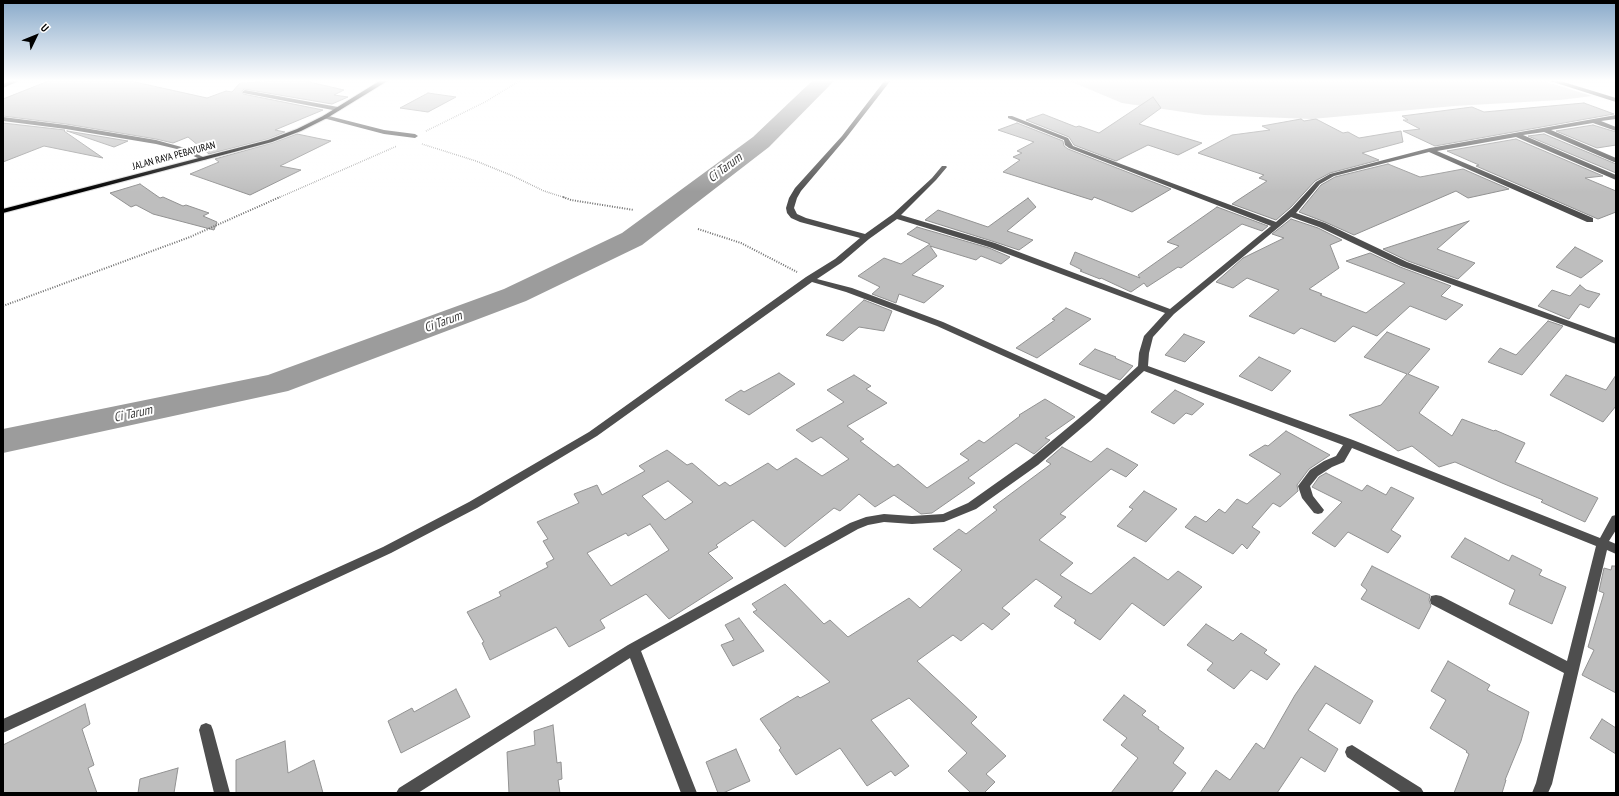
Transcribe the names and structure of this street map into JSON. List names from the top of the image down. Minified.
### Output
{"streets":{"main road":["JALAN RAYA PEBAYURAN"]},"water":["Ci Tarum"],"north":"top right"}
